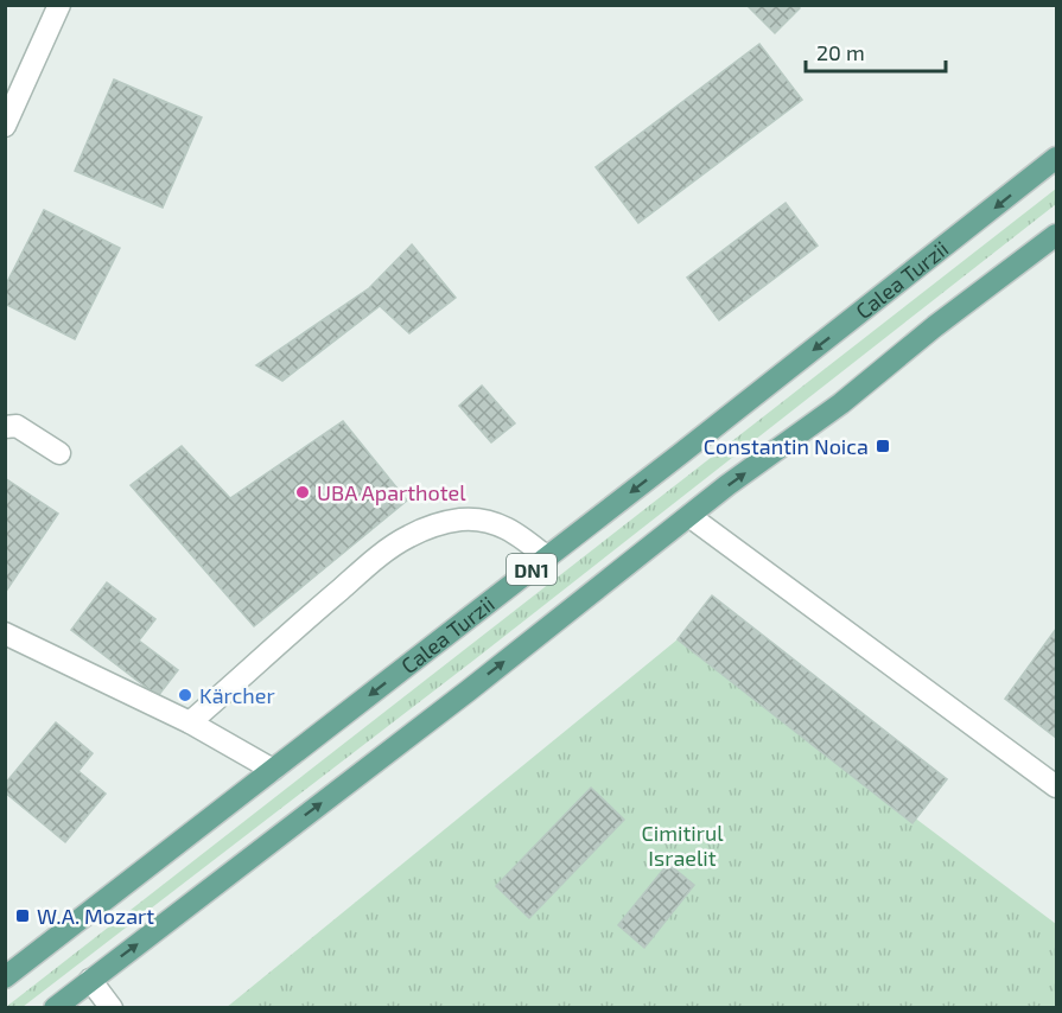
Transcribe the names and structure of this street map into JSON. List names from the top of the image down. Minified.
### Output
{"streets":{"main road":["Calea Turzii","DN1"]},"parks":["Cimitirul Israelit"],"places":{"transit":["Constantin Noica","W.A. Mozart"],"other":["UBA Aparthotel","Kärcher"]},"scale_bar":"20 m"}
